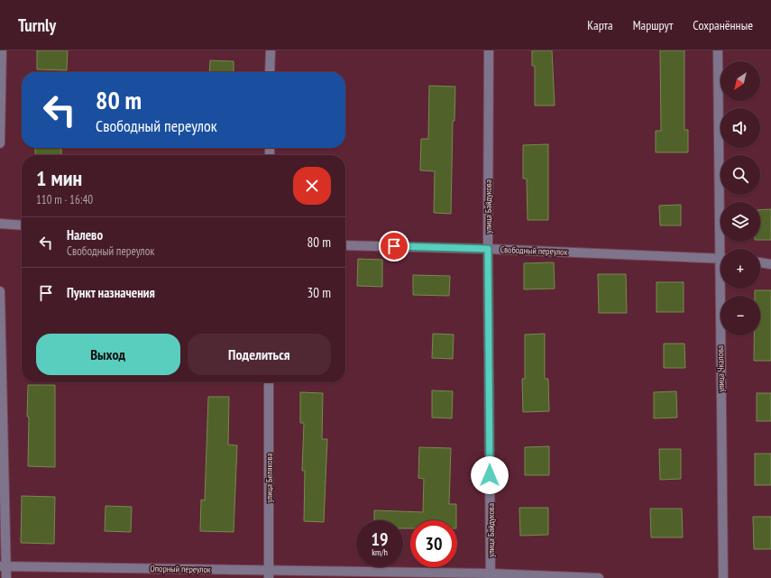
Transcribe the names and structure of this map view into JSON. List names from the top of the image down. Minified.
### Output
{"streets":{"street":["улица Байдукова","Свободный переулок","улица Чкалова","улица Белякова","Опорный переулок"]},"crossings":[["улица Байдукова","Свободный переулок"],["улица Байдукова","Опорный переулок"],["улица Белякова","Опорный переулок"]],"north":"bottom left","page":{"header":"Turnly","nav":["Карта","Маршрут","Сохранённые"],"map_buttons":["+","−"],"turn":["80 m","Свободный переулок"],"heading":["1 мин","110 m · 16:40"],"list":[{"name":"Налево","note":"Свободный переулок","value":"80 m"},{"name":"Пункт назначения","value":"30 m"}],"buttons":["Выход","Поделиться"],"speed":"19 km/h","limit":"30"}}
